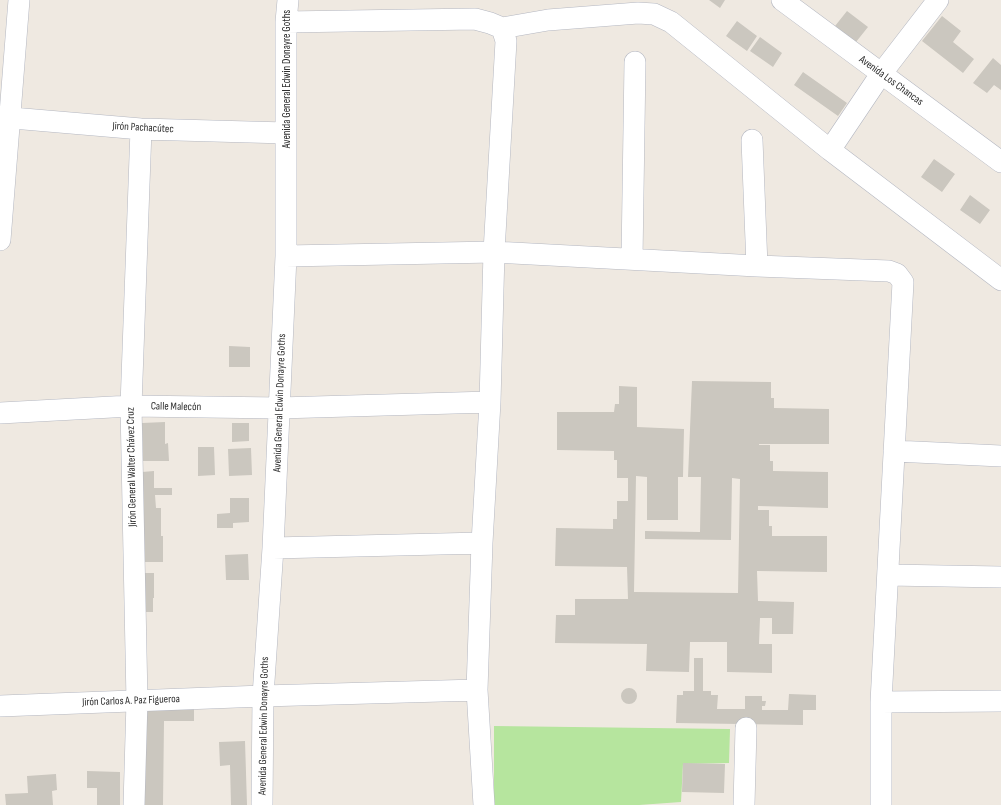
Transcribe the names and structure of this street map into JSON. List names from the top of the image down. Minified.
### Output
{"streets":{"street":["Avenida General Edwin Donayre Goths","Avenida Los Chancas","Jirón Pachacútec","Calle Malecón","Jirón General Walter Chávez Cruz","Jirón Carlos A. Paz Figueroa"]},"crossings":[["Avenida General Edwin Donayre Goths","Jirón Pachacútec"],["Avenida General Edwin Donayre Goths","Calle Malecón"],["Avenida General Edwin Donayre Goths","Jirón Carlos A. Paz Figueroa"],["Jirón Pachacútec","Jirón General Walter Chávez Cruz"],["Calle Malecón","Jirón General Walter Chávez Cruz"],["Jirón General Walter Chávez Cruz","Jirón Carlos A. Paz Figueroa"]]}
